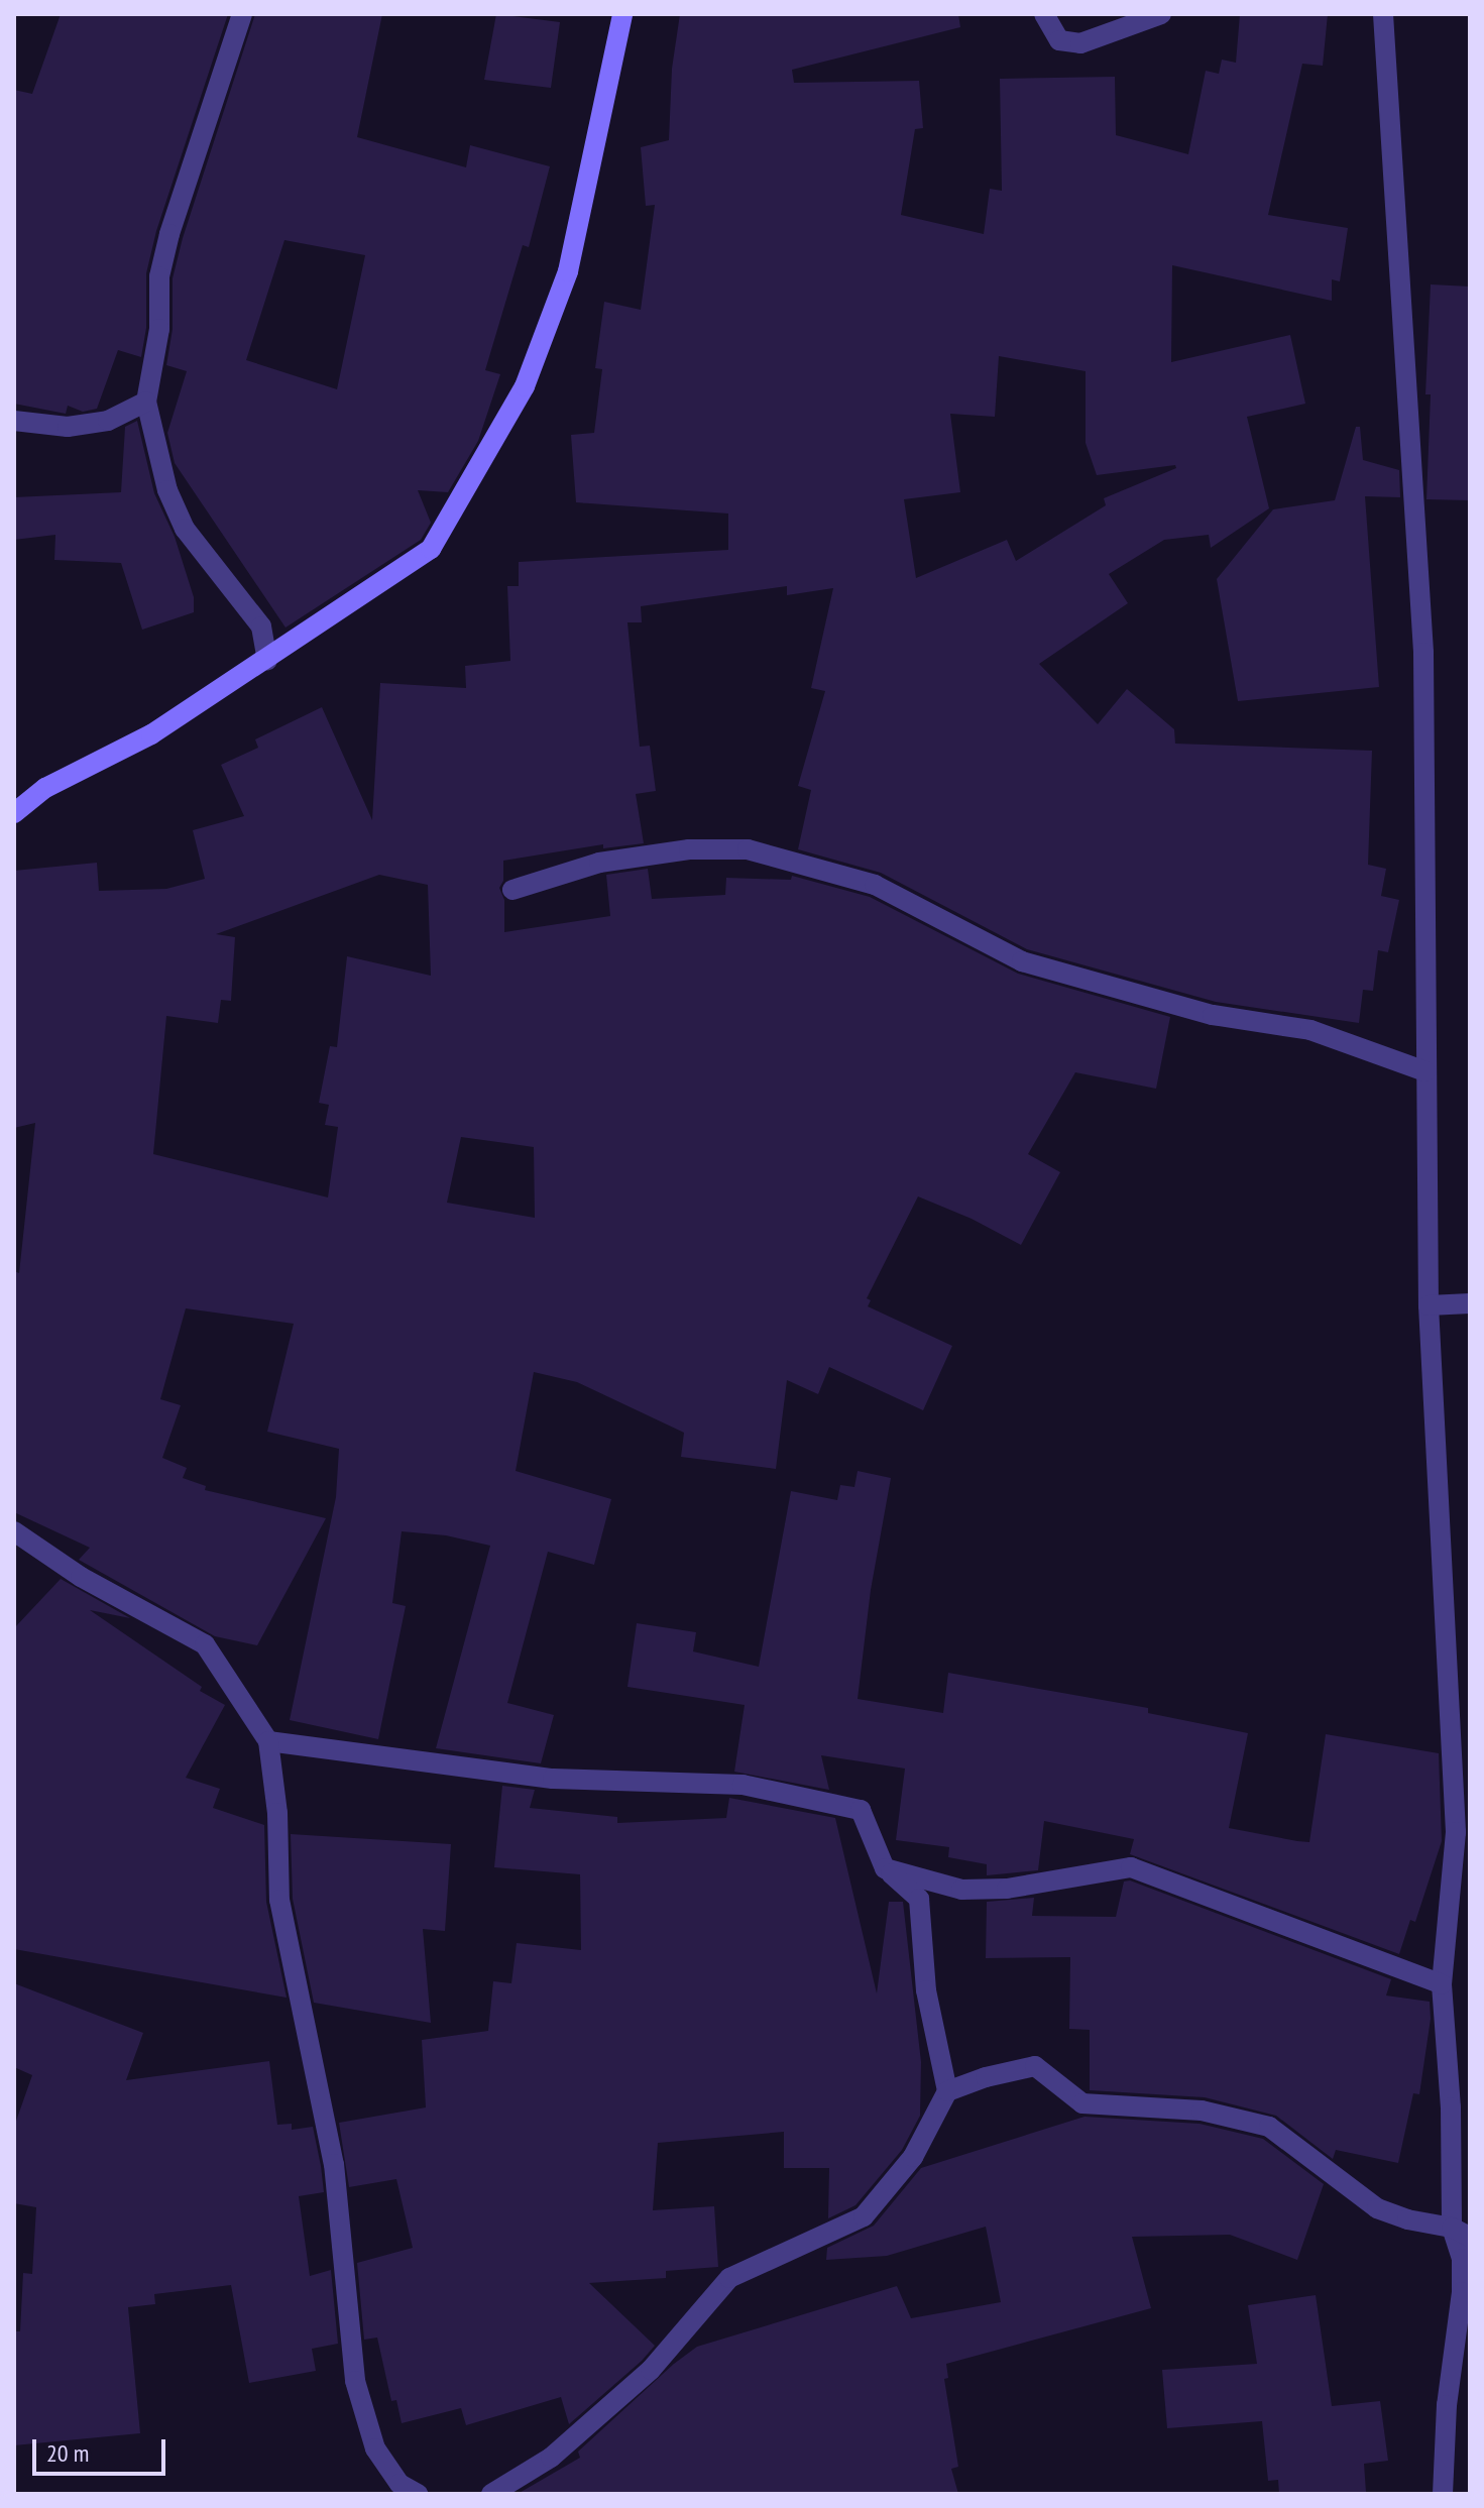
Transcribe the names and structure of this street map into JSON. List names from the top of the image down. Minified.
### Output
{"scale_bar":"20 m"}
